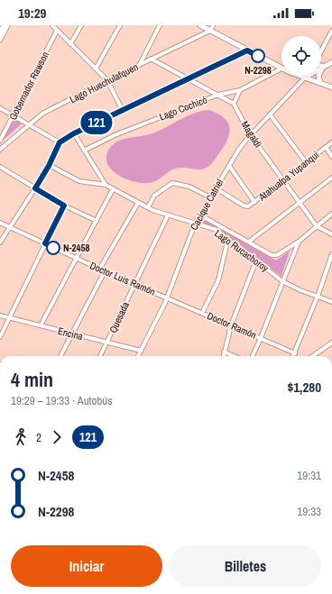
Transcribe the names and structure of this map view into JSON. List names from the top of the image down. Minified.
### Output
{"streets":{"street":["Lago Huechulafquen","Gobernador Rawson","Lago Cochicó","Magaldi","Atahualpa Yupanqui","Cacique Catriel","Lago Rucachoroy","Doctor Luis Ramón","Quesada","Doctor Ramón","Encina"]},"crossings":[["Lago Cochicó","Lago Rucachoroy"],["Magaldi","Atahualpa Yupanqui"],["Magaldi","Cacique Catriel"],["Atahualpa Yupanqui","Cacique Catriel"],["Cacique Catriel","Lago Rucachoroy"],["Cacique Catriel","Doctor Luis Ramón"],["Cacique Catriel","Doctor Ramón"],["Cacique Catriel","Encina"],["Lago Rucachoroy","Quesada"],["Doctor Luis Ramón","Quesada"],["Doctor Luis Ramón","Doctor Ramón"],["Quesada","Encina"]],"places":["N-2298","N-2458"],"lines":["bus line 121"],"page":{"status":"19:29","on_map":"121","heading":["4 min","19:29 – 19:33 · Autobús","$1,280"],"legs":["2","121"],"list":[{"name":"N-2458","value":"19:31"},{"name":"N-2298","value":"19:33"}],"buttons":["Iniciar","Billetes"]}}
